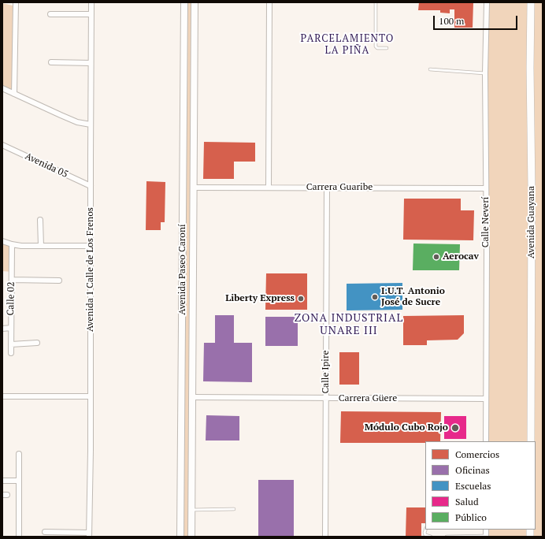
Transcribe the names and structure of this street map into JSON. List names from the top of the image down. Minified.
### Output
{"streets":{"main road":["Avenida Guayana"],"street":["Avenida 05","Carrera Guaribe","Calle Neverí","Avenida 1 Calle de Los Frenos","Avenida Paseo Caroní","Calle 02","Calle Ipire","Carrera Güere"]},"crossings":[["Avenida 05","Avenida 1 Calle de Los Frenos"],["Carrera Guaribe","Calle Neverí"],["Carrera Guaribe","Avenida Paseo Caroní"],["Carrera Guaribe","Calle Ipire"],["Calle Neverí","Carrera Güere"],["Avenida Paseo Caroní","Carrera Güere"],["Calle Ipire","Carrera Güere"]],"districts":["PARCELAMIENTO LA PIÑA","ZONA INDUSTRIAL UNARE III"],"places":["Aerocav","I.U.T. Antonio José de Sucre","Liberty Express","Módulo Cubo Rojo"],"legend":["Comercios","Oficinas","Escuelas","Salud","Público"],"scale_bar":"100 m"}
